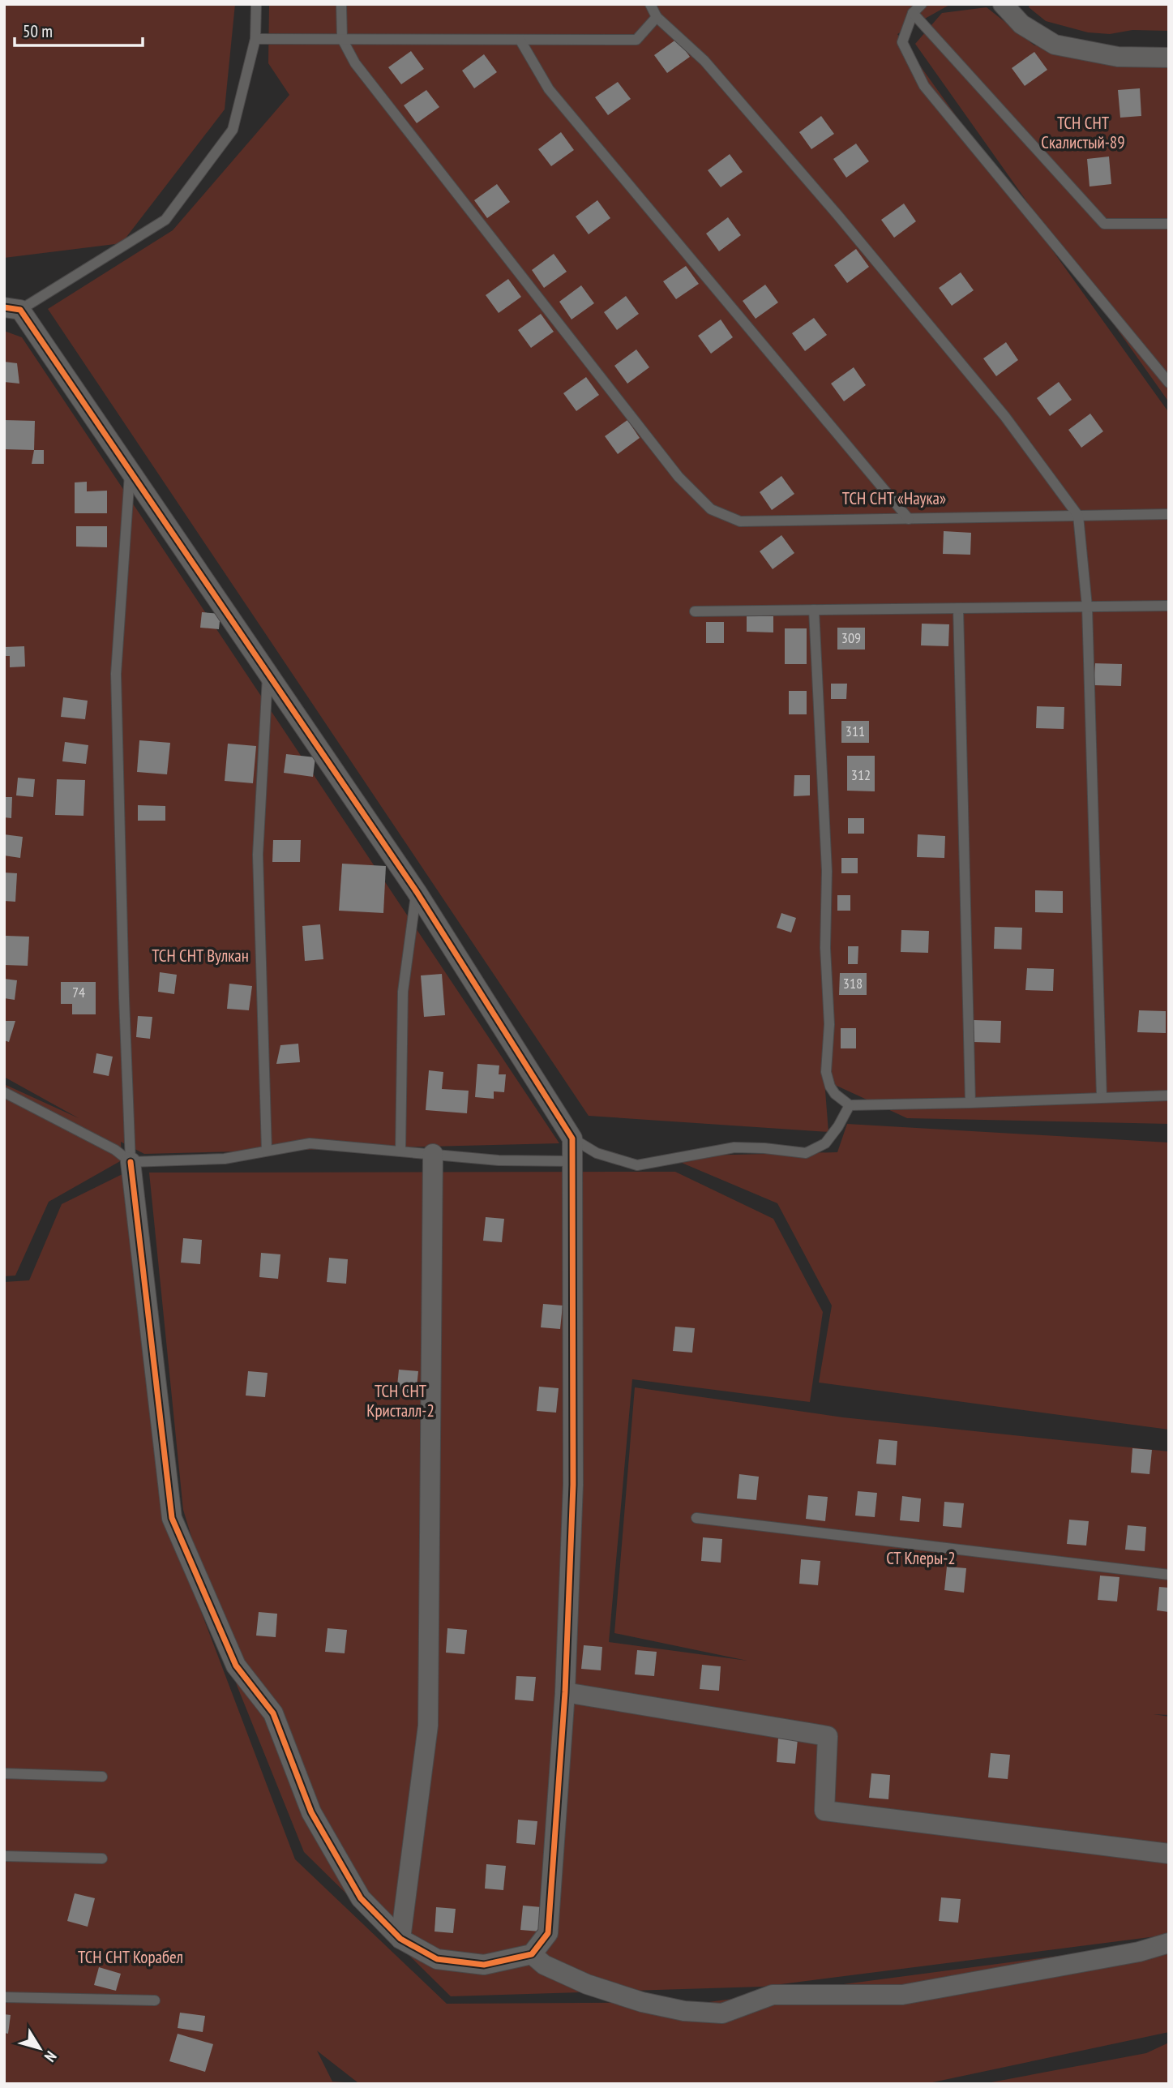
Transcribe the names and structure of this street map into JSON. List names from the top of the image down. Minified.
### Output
{"parks":["ТСН СНТ Скалистый-89","ТСН СНТ «Наука»","ТСН СНТ Вулкан","ТСН СНТ Кристалл-2","СТ Клеры-2","ТСН СНТ Корабел"],"house_numbers":["309","311","312","318","74"],"scale_bar":"50 m","north":"bottom right"}
